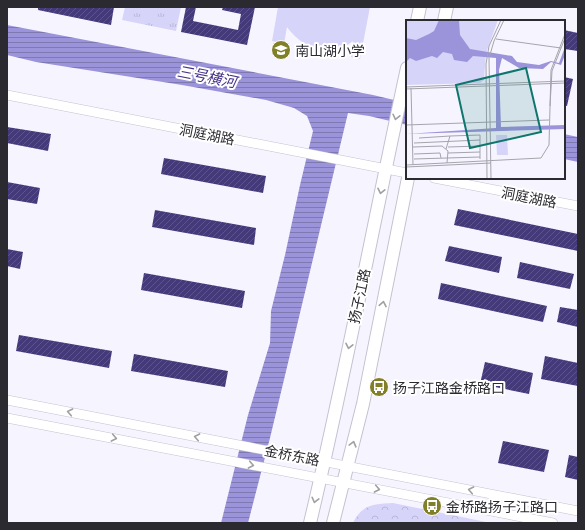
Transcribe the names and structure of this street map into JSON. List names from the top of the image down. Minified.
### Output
{"streets":{"main road":["扬子江路"],"street":["洞庭湖路","金桥东路"]},"crossings":[["洞庭湖路","扬子江路"],["扬子江路","金桥东路"]],"water":["三号横河"],"places":{"school or university":["南山湖小学"],"bus stop":["扬子江路金桥路口","金桥路扬子江路口"]}}
